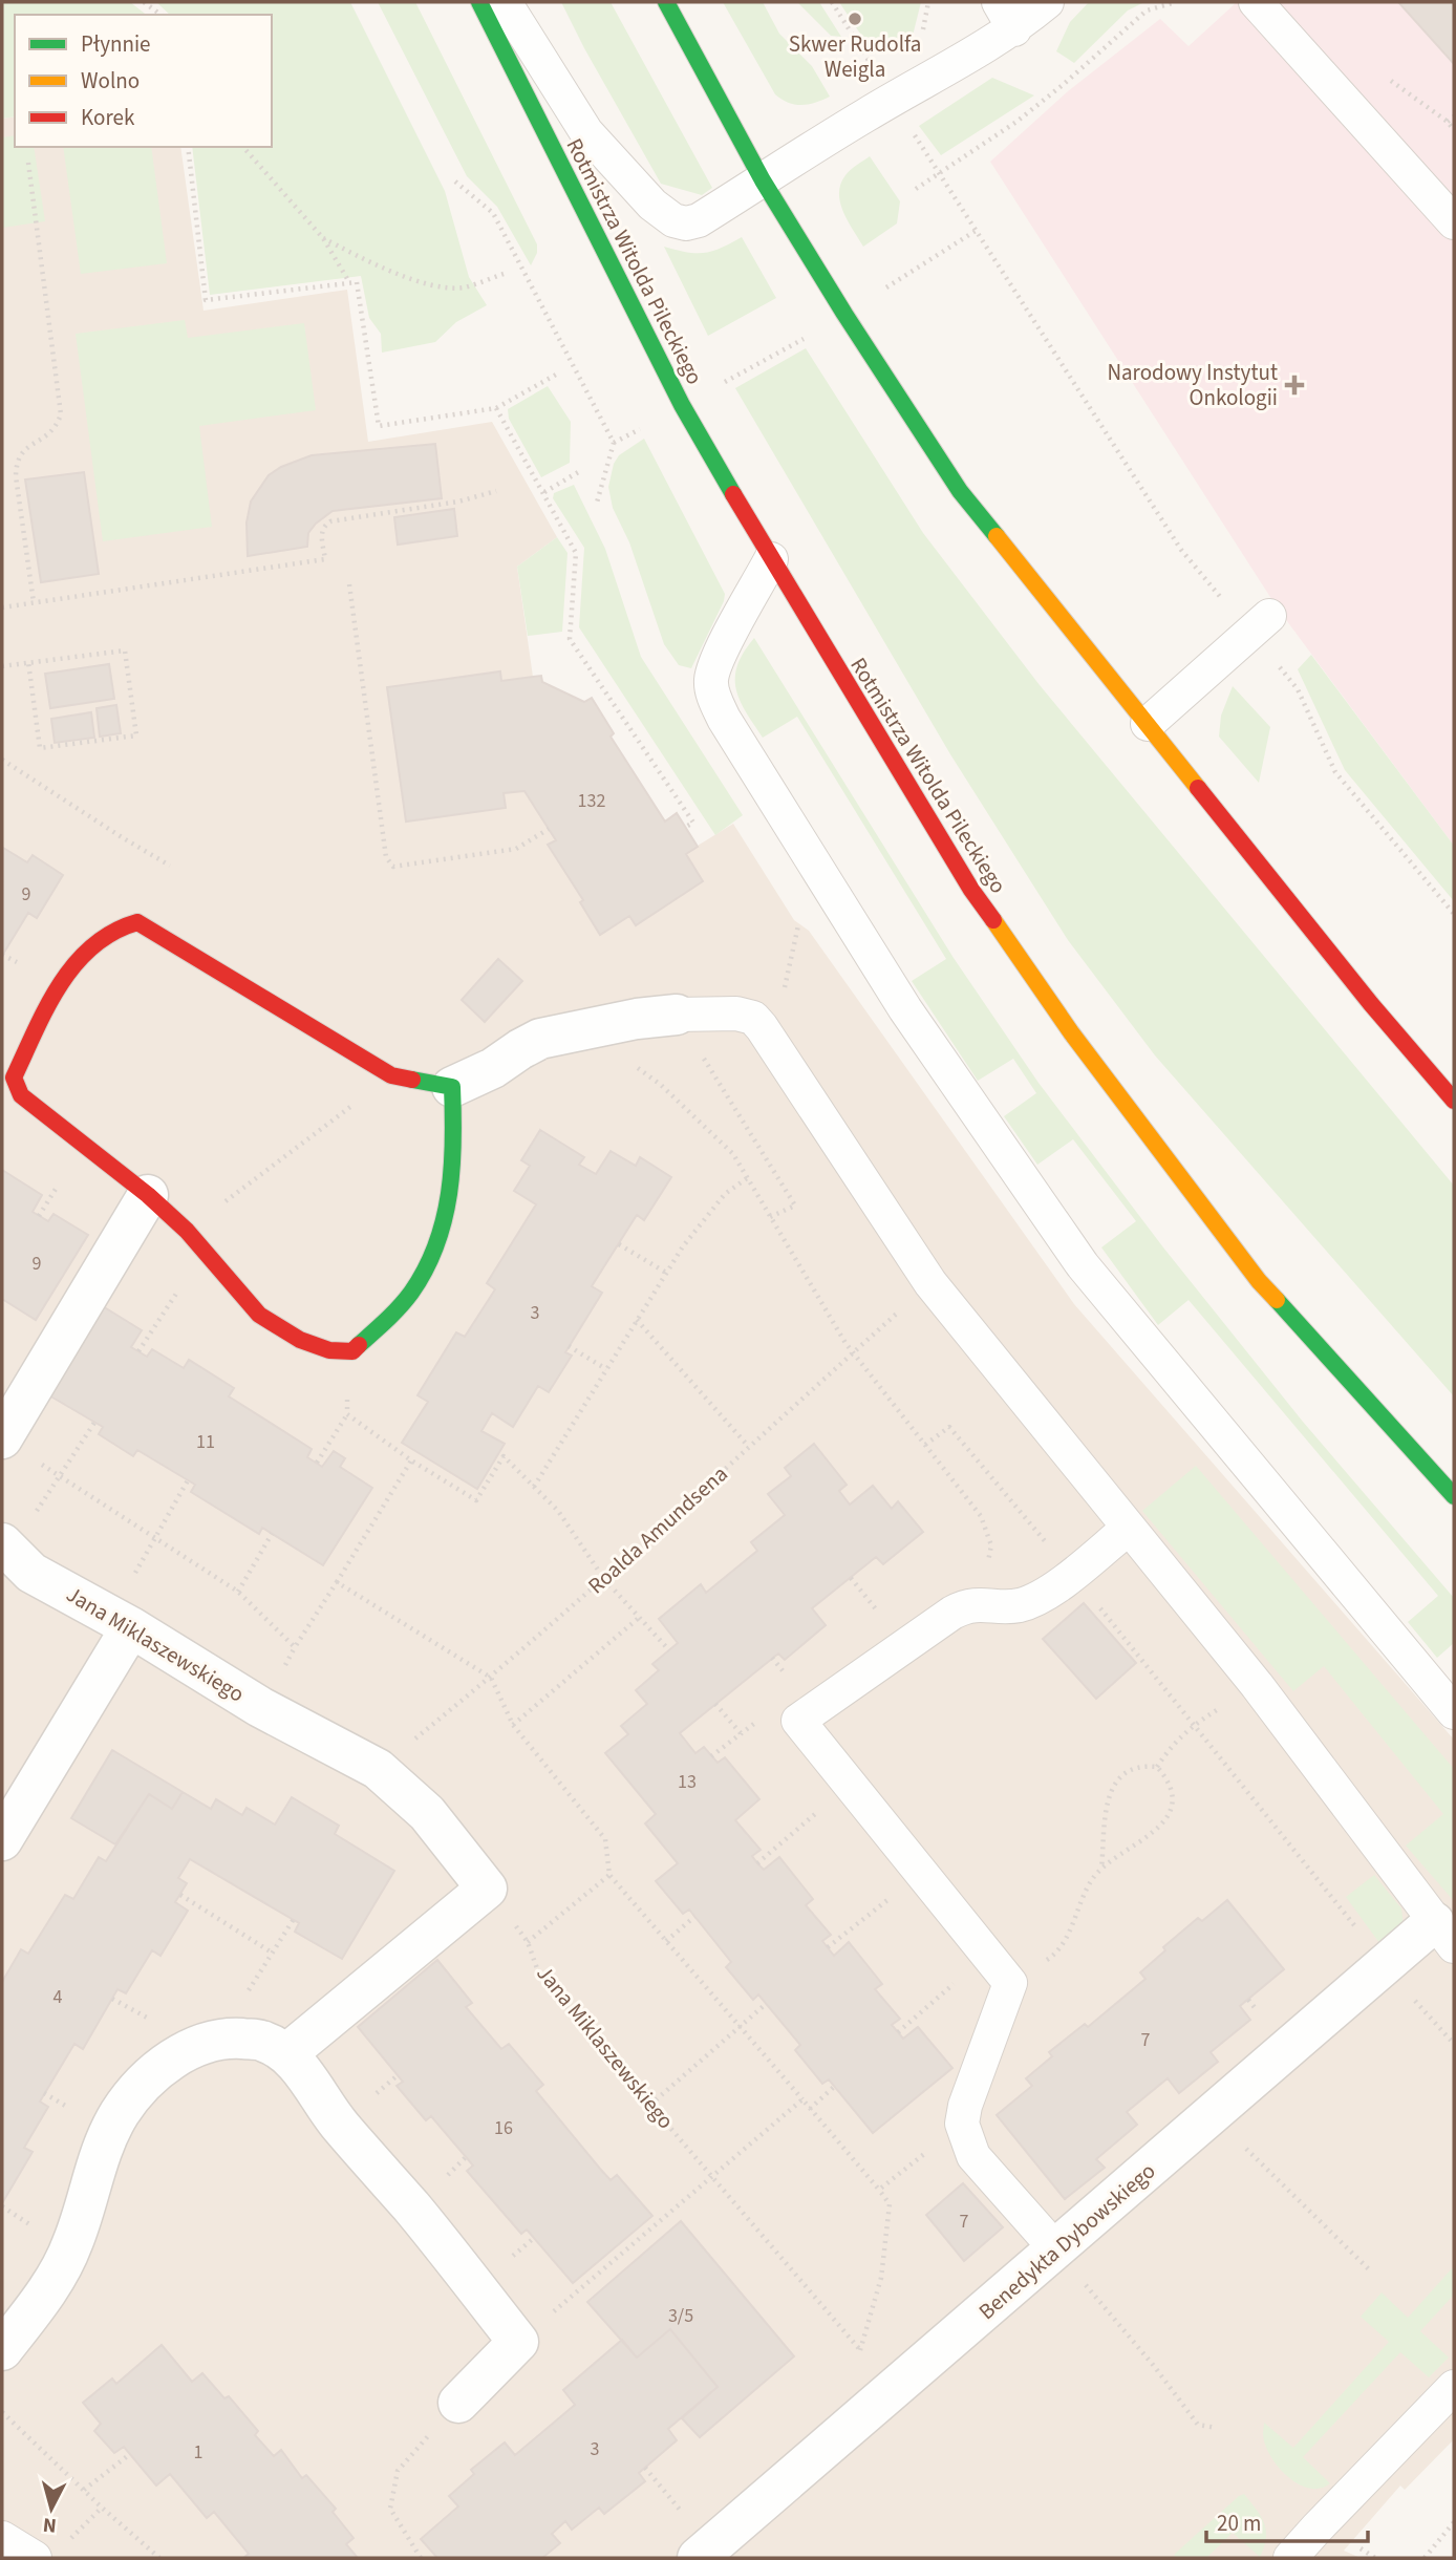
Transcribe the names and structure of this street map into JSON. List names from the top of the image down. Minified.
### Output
{"streets":{"main road":["Rotmistrza Witolda Pileckiego"],"street":["Jana Miklaszewskiego","Benedykta Dybowskiego"],"path":["Roalda Amundsena"]},"crossings":[["Roalda Amundsena","Jana Miklaszewskiego"],["Jana Miklaszewskiego","Benedykta Dybowskiego"]],"places":{"other":["Skwer Rudolfa Weigla"],"health":["Narodowy Instytut Onkologii"]},"house_numbers":["132","9","9","3","11","13","4","7","16","7","3/5","3","1"],"legend":["Płynnie","Wolno","Korek"],"scale_bar":"20 m","north":"bottom"}
